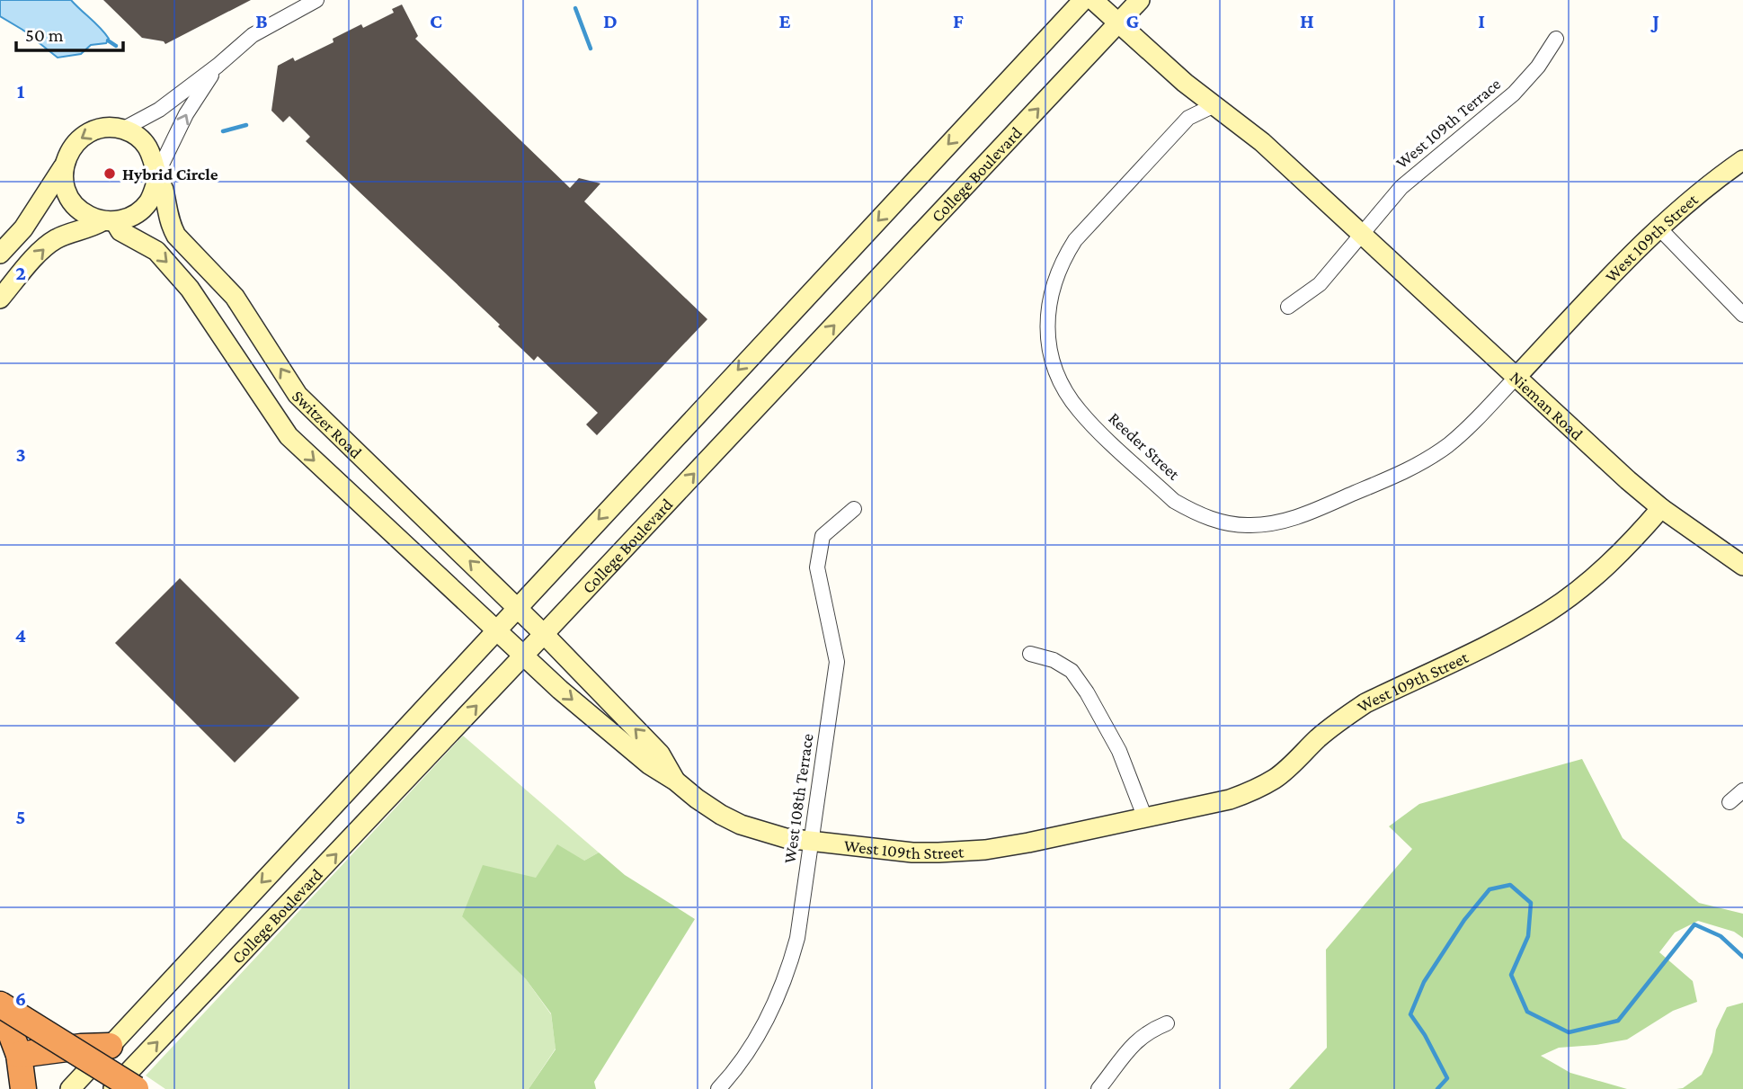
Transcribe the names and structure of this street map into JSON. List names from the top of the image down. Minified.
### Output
{"streets":{"main road":["College Boulevard","West 109th Street","Nieman Road","Switzer Road"],"street":["West 109th Terrace","Reeder Street","West 108th Terrace"]},"crossings":[["West 109th Terrace","Nieman Road"],["College Boulevard","West 109th Street"],["College Boulevard","Nieman Road"],["College Boulevard","Switzer Road"],["West 109th Street","Nieman Road"],["West 109th Street","Switzer Road"],["West 109th Street","Reeder Street"],["West 109th Street","West 108th Terrace"],["Nieman Road","Reeder Street"]],"places":["Hybrid Circle"],"scale_bar":"50 m","grid":{"columns":["B","C","D","E","F","G","H","I","J"],"rows":["1","2","3","4","5","6"]}}
